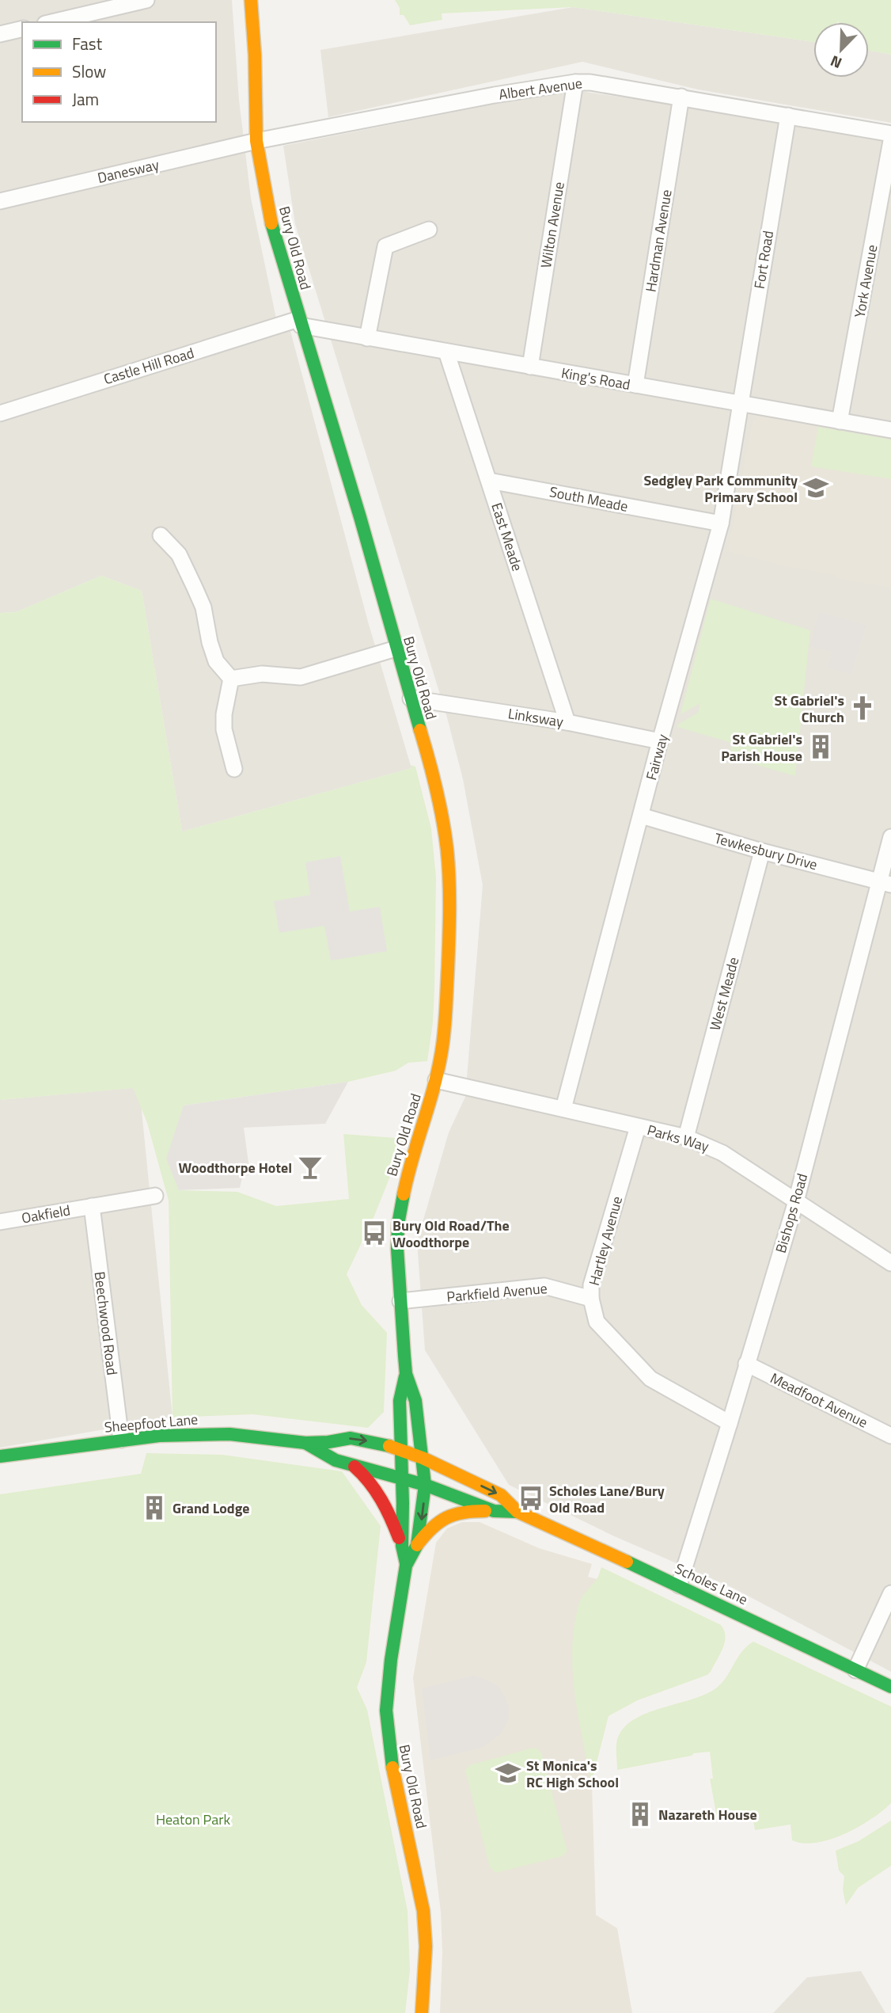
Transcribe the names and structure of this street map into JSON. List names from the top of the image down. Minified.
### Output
{"streets":{"main road":["Bury Old Road","Sheepfoot Lane","Scholes Lane"],"street":["Albert Avenue","Danesway","Wilton Avenue","Hardman Avenue","Fort Road","York Avenue","Castle Hill Road","King's Road","South Meade","East Meade","Linksway","Fairway","Tewkesbury Drive","West Meade","Parks Way","Bishops Road","Oakfield","Hartley Avenue","Parkfield Avenue","Beechwood Road","Meadfoot Avenue"]},"crossings":[["Albert Avenue","Danesway"],["Albert Avenue","Wilton Avenue"],["Albert Avenue","Hardman Avenue"],["Albert Avenue","Bury Old Road"],["Albert Avenue","Fort Road"],["Danesway","Bury Old Road"],["Wilton Avenue","King's Road"],["Hardman Avenue","King's Road"],["Bury Old Road","Castle Hill Road"],["Bury Old Road","King's Road"],["Bury Old Road","Linksway"],["Bury Old Road","Parks Way"],["Bury Old Road","Parkfield Avenue"],["Bury Old Road","Sheepfoot Lane"],["Bury Old Road","Scholes Lane"],["Fort Road","King's Road"],["Fort Road","Fairway"],["York Avenue","King's Road"],["Castle Hill Road","King's Road"],["King's Road","East Meade"],["King's Road","Fairway"],["South Meade","East Meade"],["South Meade","Fairway"],["East Meade","Linksway"],["Linksway","Fairway"],["Fairway","Tewkesbury Drive"],["Fairway","Parks Way"],["Tewkesbury Drive","West Meade"],["Tewkesbury Drive","Bishops Road"],["West Meade","Parks Way"],["Parks Way","Bishops Road"],["Parks Way","Hartley Avenue"],["Bishops Road","Hartley Avenue"],["Bishops Road","Meadfoot Avenue"],["Bishops Road","Scholes Lane"],["Oakfield","Beechwood Road"],["Hartley Avenue","Parkfield Avenue"],["Beechwood Road","Sheepfoot Lane"],["Sheepfoot Lane","Scholes Lane"]],"parks":["Heaton Park"],"places":{"school or university":["Sedgley Park Community Primary School","St Monica's RC High School"],"church":["St Gabriel's Church"],"building":["St Gabriel's Parish House","Grand Lodge","Nazareth House"],"bar":["Woodthorpe Hotel"],"bus stop":["Bury Old Road/The Woodthorpe","Scholes Lane/Bury Old Road"]},"legend":["Fast","Slow","Jam"],"north":"bottom left"}
